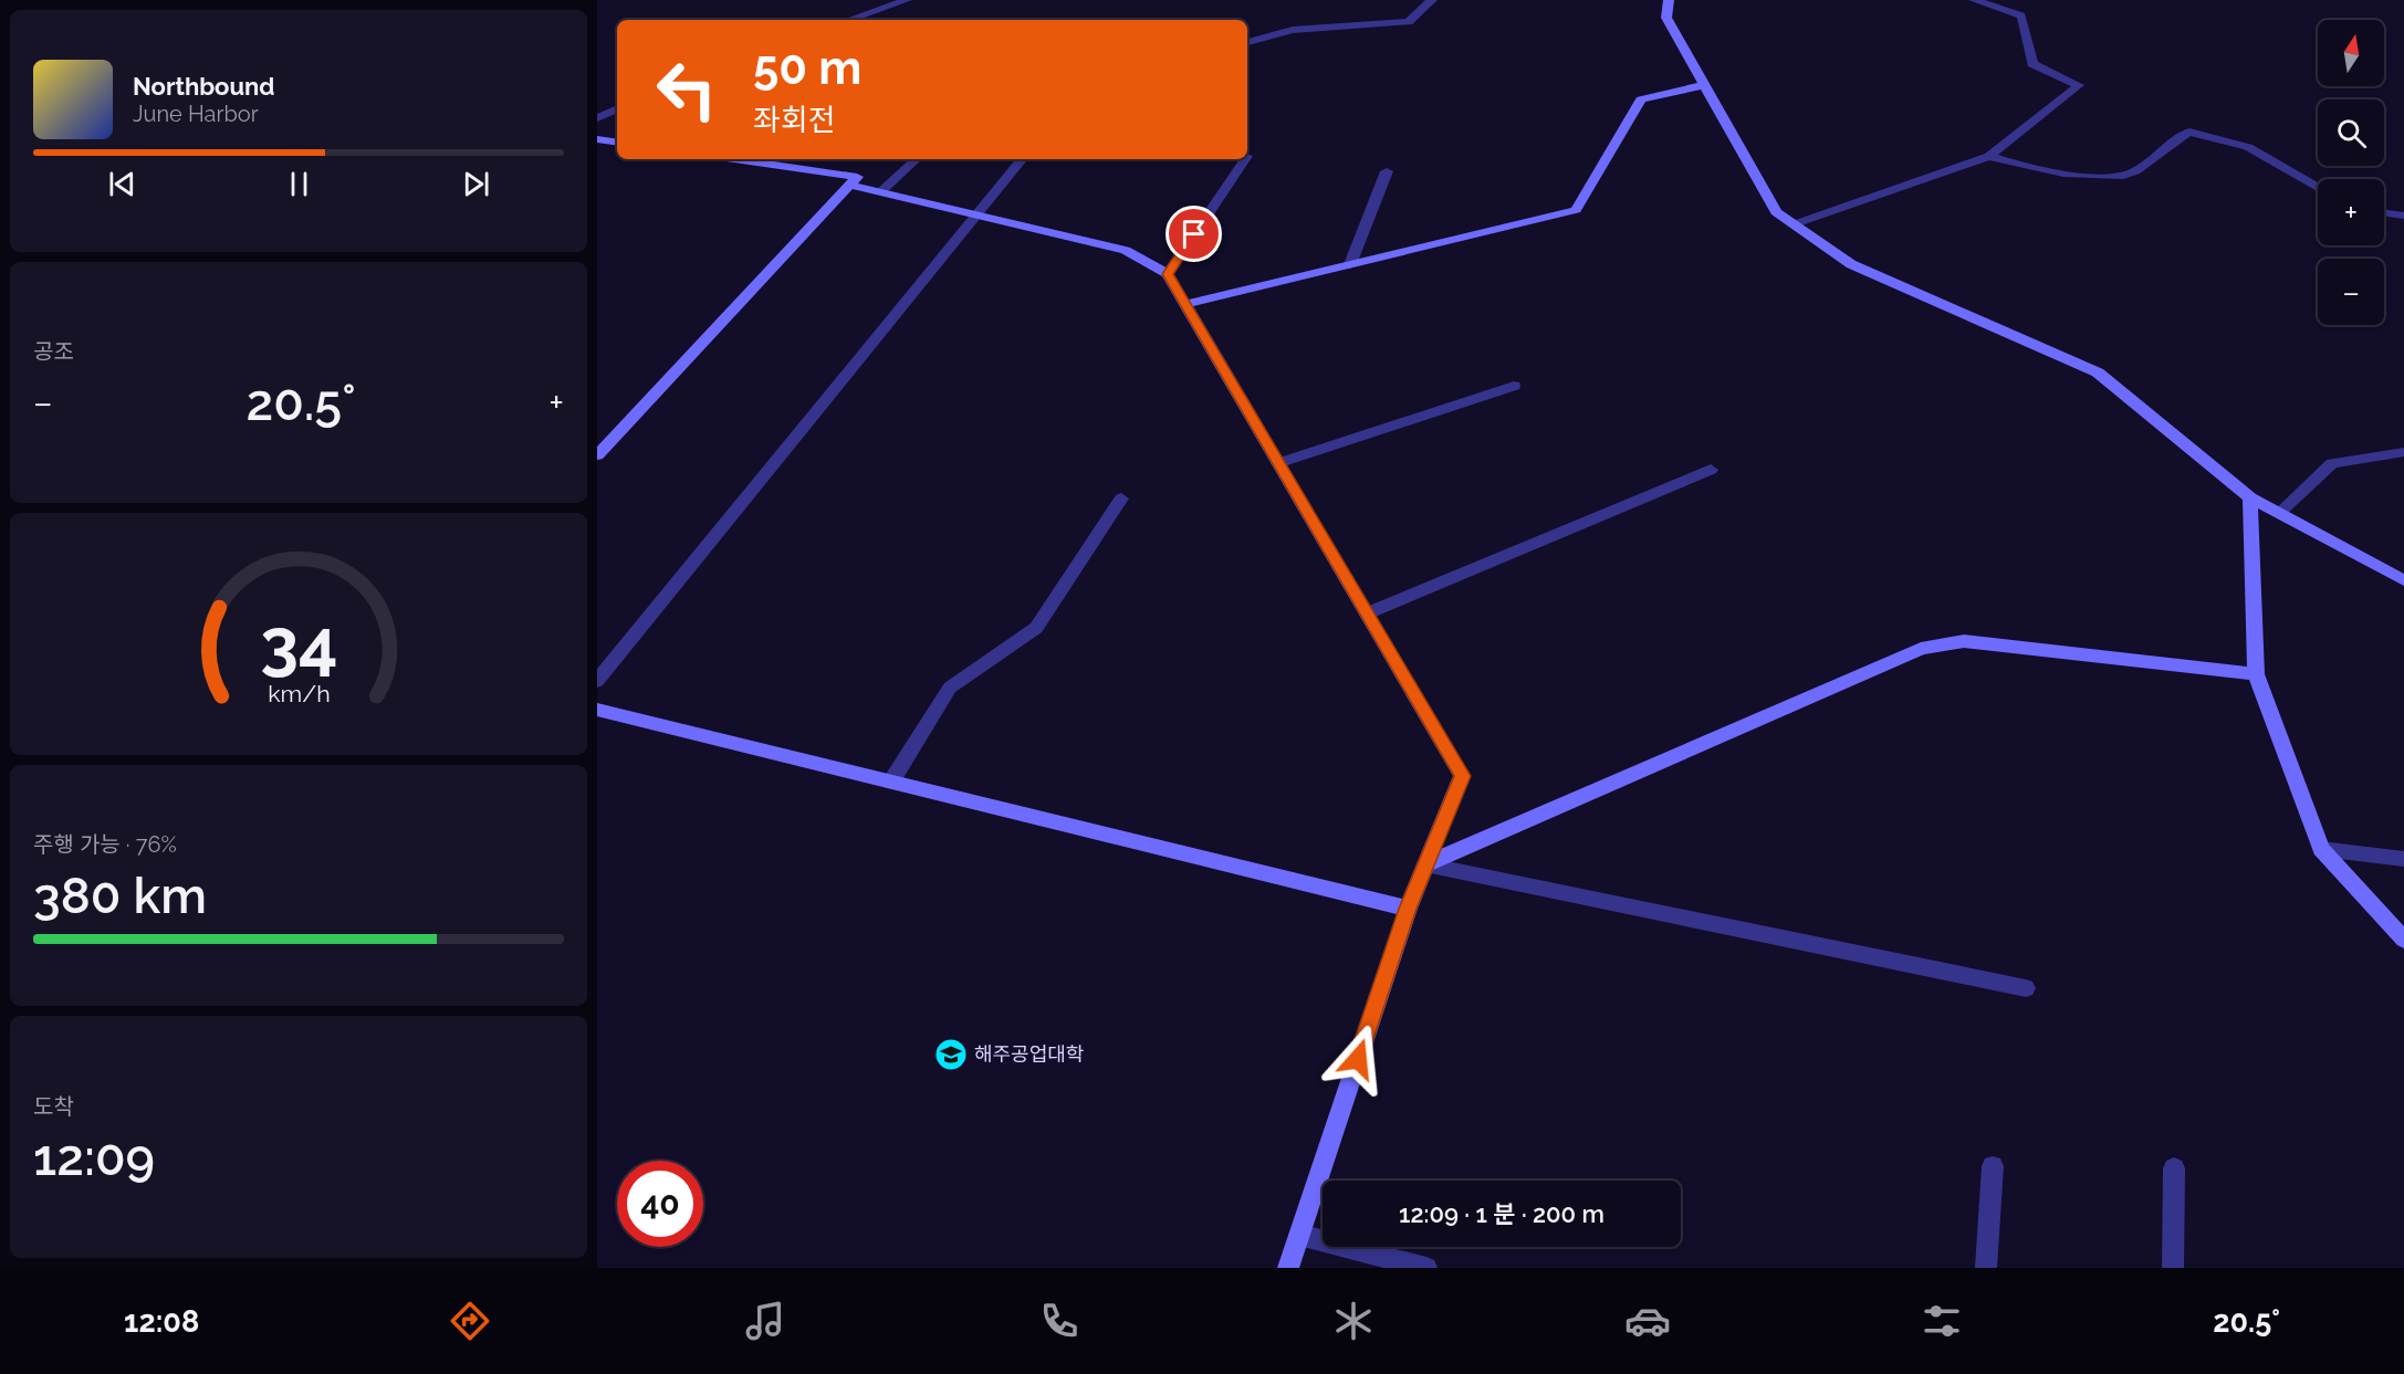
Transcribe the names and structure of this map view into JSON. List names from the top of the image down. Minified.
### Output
{"places":{"school or university":["해주공업대학"]},"north":"top","page":{"map_buttons":["+","−"],"turn":["50 m","좌회전"],"song":["Northbound","June Harbor"],"tile":["공조",["주행 가능 · 76%","380 km"],["도착","12:09"]],"heat":["−","20.5°","+"],"limit":"40","trip":"12:09 · 1 분 · 200 m","tabs":["12:08","20.5°"],"gauge":["34","km/h"]}}
